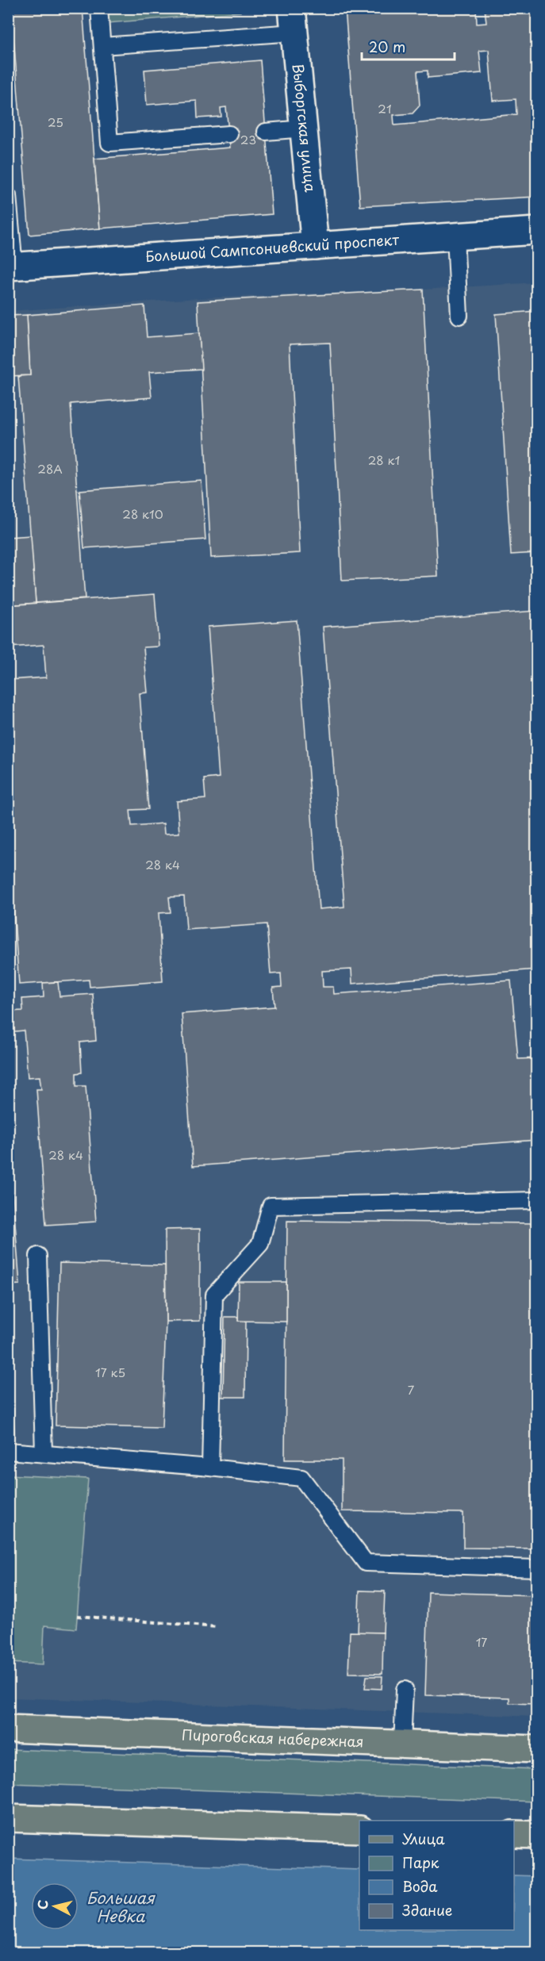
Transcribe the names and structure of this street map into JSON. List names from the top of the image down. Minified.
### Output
{"streets":{"main road":["Выборгская улица","Большой Сампсониевский проспект","Пироговская набережная"]},"crossings":[["Выборгская улица","Большой Сампсониевский проспект"]],"water":["Большая Невка"],"house_numbers":["21","25","23","28 к1","28А","28 к10","28 к4","28 к4","17 к5","7","17"],"legend":["Улица","Парк","Вода","Здание"],"scale_bar":"20 m","north":"left"}
